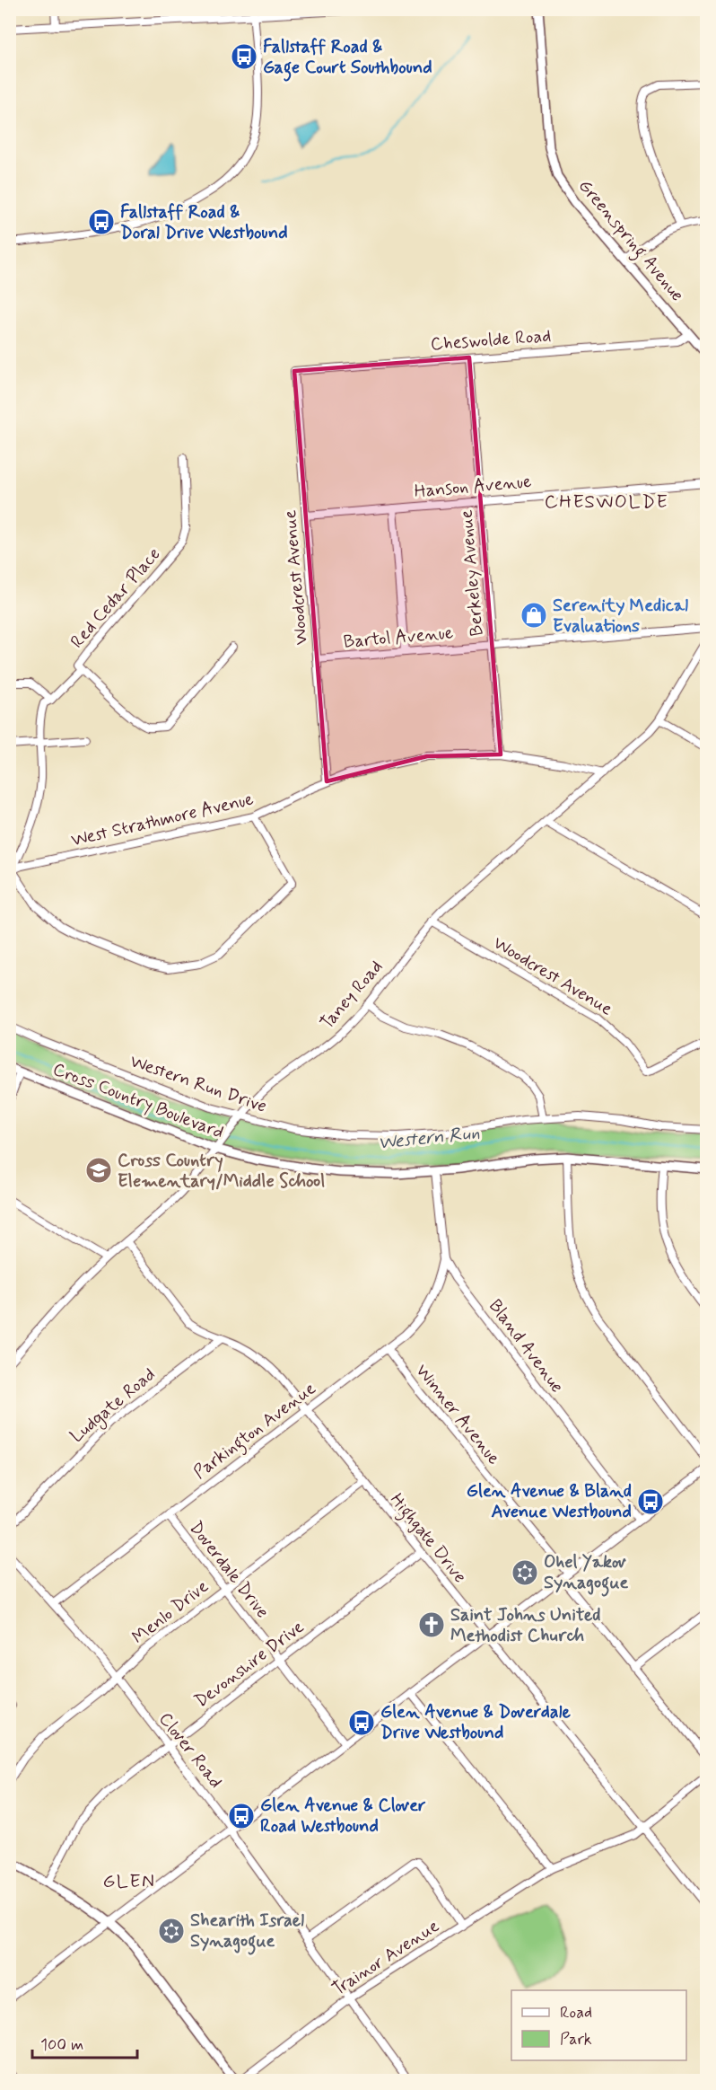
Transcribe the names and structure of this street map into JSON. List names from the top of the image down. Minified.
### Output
{"streets":{"main road":["Greenspring Avenue","Cross Country Boulevard"],"street":["Cheswolde Road","Hanson Avenue","Berkeley Avenue","Woodcrest Avenue","Red Cedar Place","Bartol Avenue","West Strathmore Avenue","Taney Road","Western Run Drive","Bland Avenue","Ludgate Road","Winner Avenue","Parkington Avenue","Highgate Drive","Doverdale Drive","Menlo Drive","Devonshire Drive","Clover Road","Trainor Avenue"]},"crossings":[["Greenspring Avenue","Cheswolde Road"],["Cheswolde Road","Berkeley Avenue"],["Cheswolde Road","Woodcrest Avenue"],["Hanson Avenue","Berkeley Avenue"],["Hanson Avenue","Woodcrest Avenue"],["Berkeley Avenue","Bartol Avenue"],["Berkeley Avenue","West Strathmore Avenue"],["Woodcrest Avenue","Bartol Avenue"],["Woodcrest Avenue","West Strathmore Avenue"],["Woodcrest Avenue","Taney Road"],["Red Cedar Place","West Strathmore Avenue"],["West Strathmore Avenue","Taney Road"],["Taney Road","Western Run Drive"],["Taney Road","Cross Country Boulevard"],["Taney Road","Highgate Drive"],["Cross Country Boulevard","Bland Avenue"],["Bland Avenue","Parkington Avenue"],["Ludgate Road","Highgate Drive"],["Winner Avenue","Parkington Avenue"],["Parkington Avenue","Highgate Drive"],["Parkington Avenue","Doverdale Drive"],["Parkington Avenue","Clover Road"],["Highgate Drive","Menlo Drive"],["Highgate Drive","Devonshire Drive"],["Highgate Drive","Trainor Avenue"],["Doverdale Drive","Menlo Drive"],["Doverdale Drive","Devonshire Drive"],["Menlo Drive","Clover Road"],["Devonshire Drive","Clover Road"],["Clover Road","Trainor Avenue"]],"districts":["CHESWOLDE","GLEN"],"water":["Western Run"],"places":{"bus stop":["Fallstaff Road & Gage Court Southbound","Fallstaff Road & Doral Drive Westbound","Glen Avenue & Bland Avenue Westbound","Glen Avenue & Doverdale Drive Westbound","Glen Avenue & Clover Road Westbound"],"shop":["Serenity Medical Evaluations"],"school or university":["Cross Country Elementary/Middle School"],"synagogue":["Ohel Yakov Synagogue","Shearith Israel Synagogue"],"church":["Saint Johns United Methodist Church"]},"legend":["Road","Park"],"scale_bar":"100 m"}
